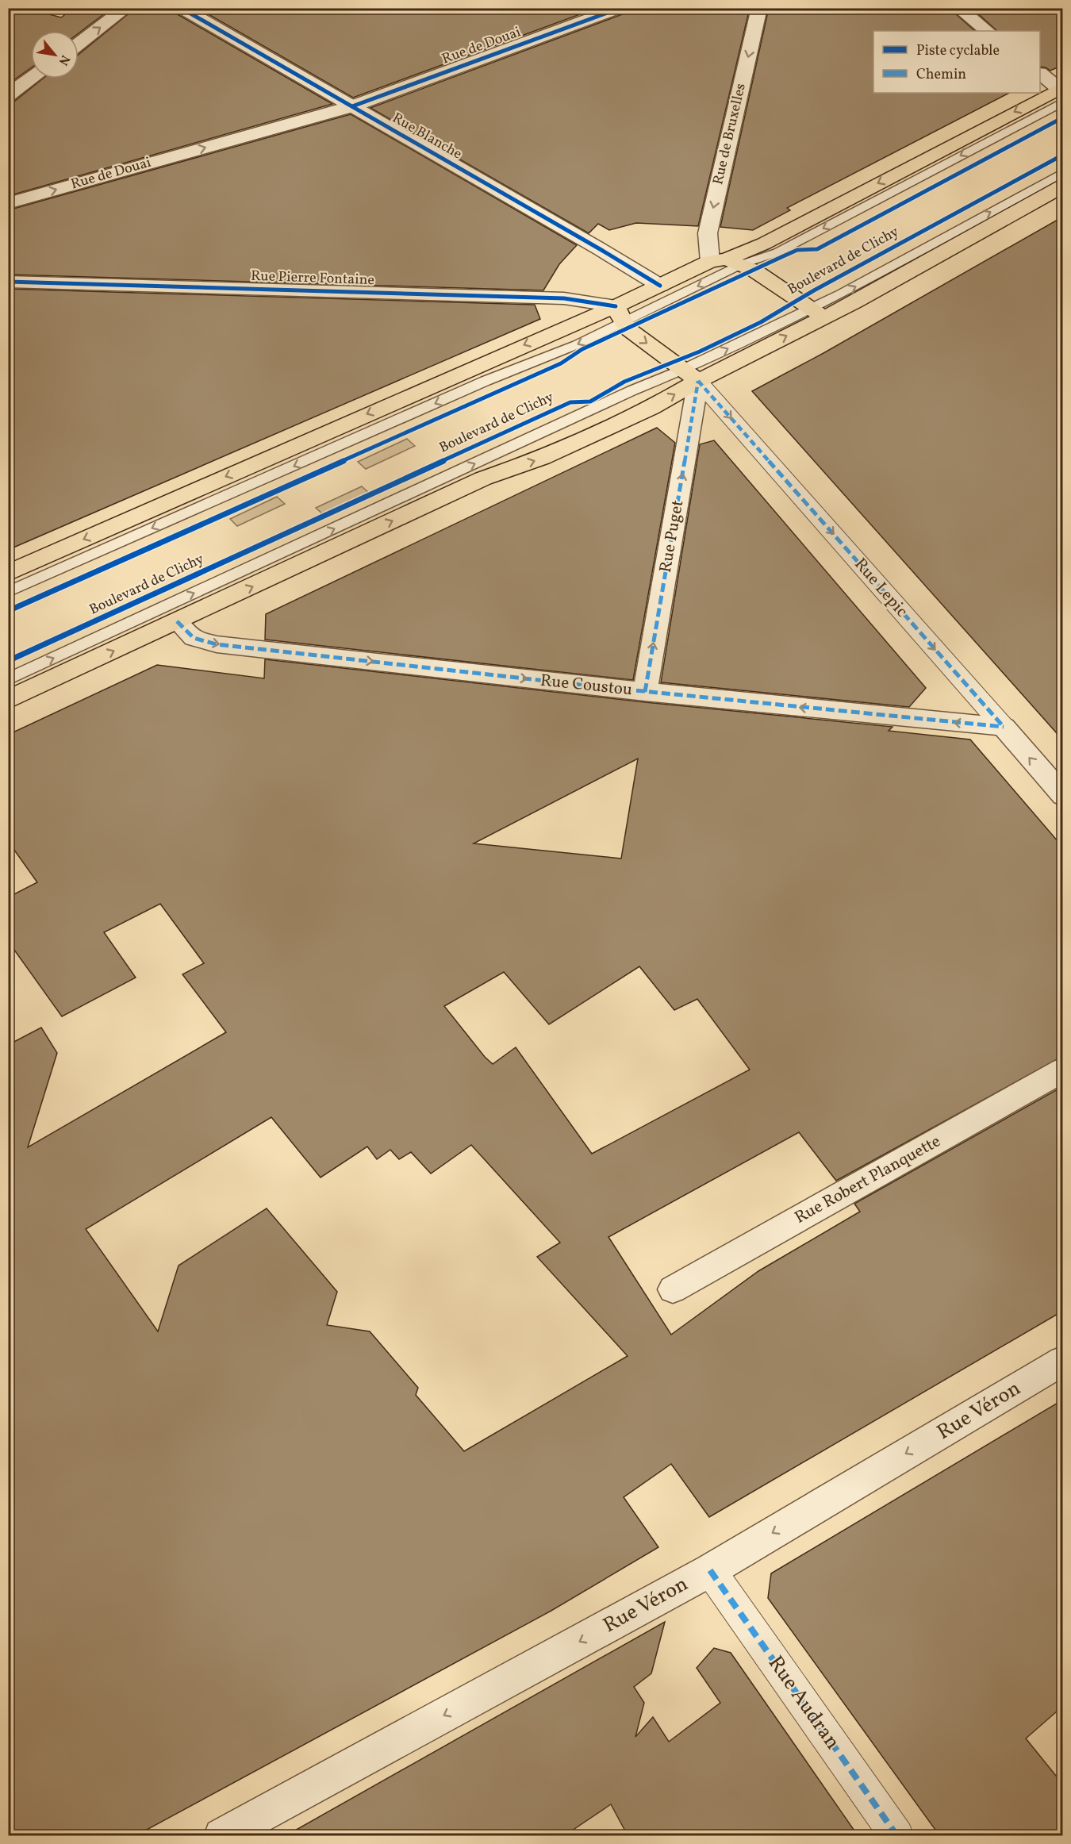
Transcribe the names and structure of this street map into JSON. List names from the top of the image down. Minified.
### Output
{"streets":{"main road":["Boulevard de Clichy"],"street":["Rue de Douai","Rue de Bruxelles","Rue Blanche","Rue Pierre Fontaine","Rue Puget","Rue Lepic","Rue Coustou","Rue Robert Planquette","Rue Véron","Rue Audran"]},"crossings":[["Rue de Douai","Rue Blanche"],["Boulevard de Clichy","Rue Puget"],["Boulevard de Clichy","Rue Lepic"],["Boulevard de Clichy","Rue Coustou"],["Rue Puget","Rue Lepic"],["Rue Puget","Rue Coustou"],["Rue Lepic","Rue Coustou"],["Rue Véron","Rue Audran"]],"one_way":["Rue de Douai","Rue de Bruxelles","Rue Puget","Rue Véron"],"legend":["Piste cyclable","Chemin"],"north":"bottom right"}
